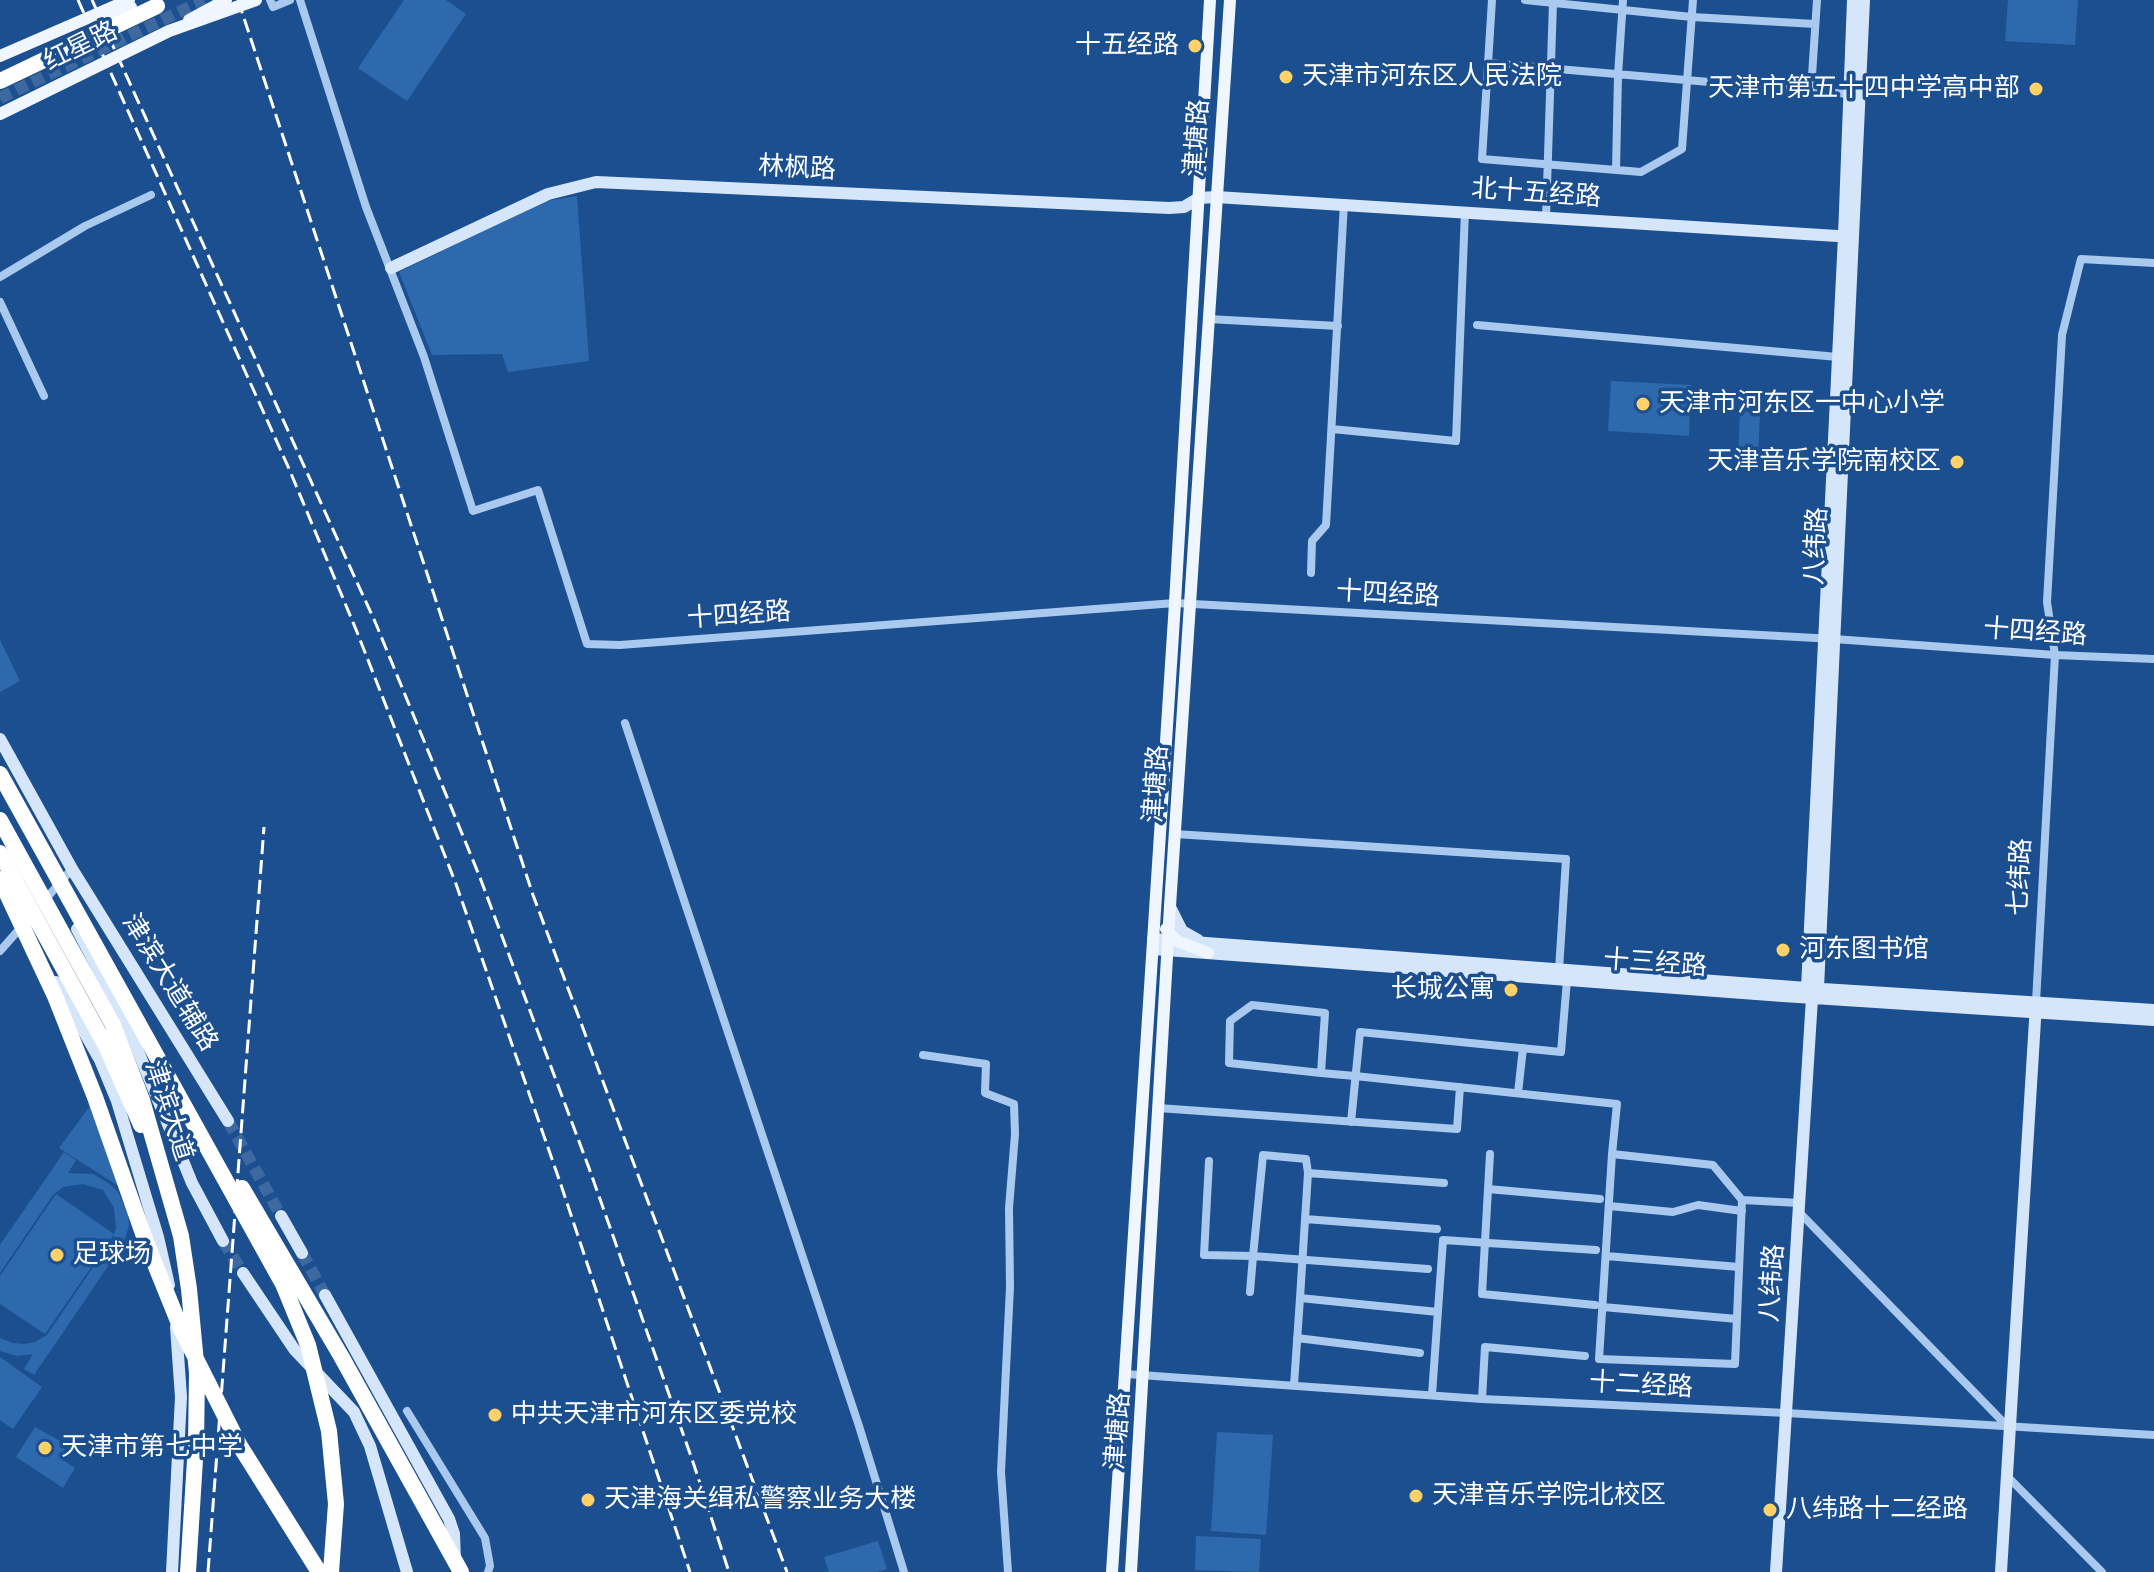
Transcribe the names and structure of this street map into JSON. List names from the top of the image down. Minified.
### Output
{"streets":{"highway":["红星路","津滨大道"],"main road":["津塘路"],"street":["林枫路","北十五经路","八纬路","十四经路","七纬路","十三经路","津滨大道辅路","十二经路"]},"crossings":[["津塘路","林枫路"],["津塘路","北十五经路"],["津塘路","十四经路"],["津塘路","十三经路"],["津塘路","十二经路"],["林枫路","北十五经路"],["林枫路","十四经路"],["北十五经路","八纬路"],["八纬路","十四经路"],["八纬路","十三经路"],["八纬路","十二经路"],["十四经路","七纬路"],["七纬路","十三经路"],["七纬路","十二经路"]],"places":["十五经路","天津市河东区人民法院","天津市第五十四中学高中部","天津市河东区一中心小学","天津音乐学院南校区","河东图书馆","长城公寓","足球场","中共天津市河东区委党校","天津市第七中学","天津音乐学院北校区","天津海关缉私警察业务大楼","八纬路十二经路"]}
